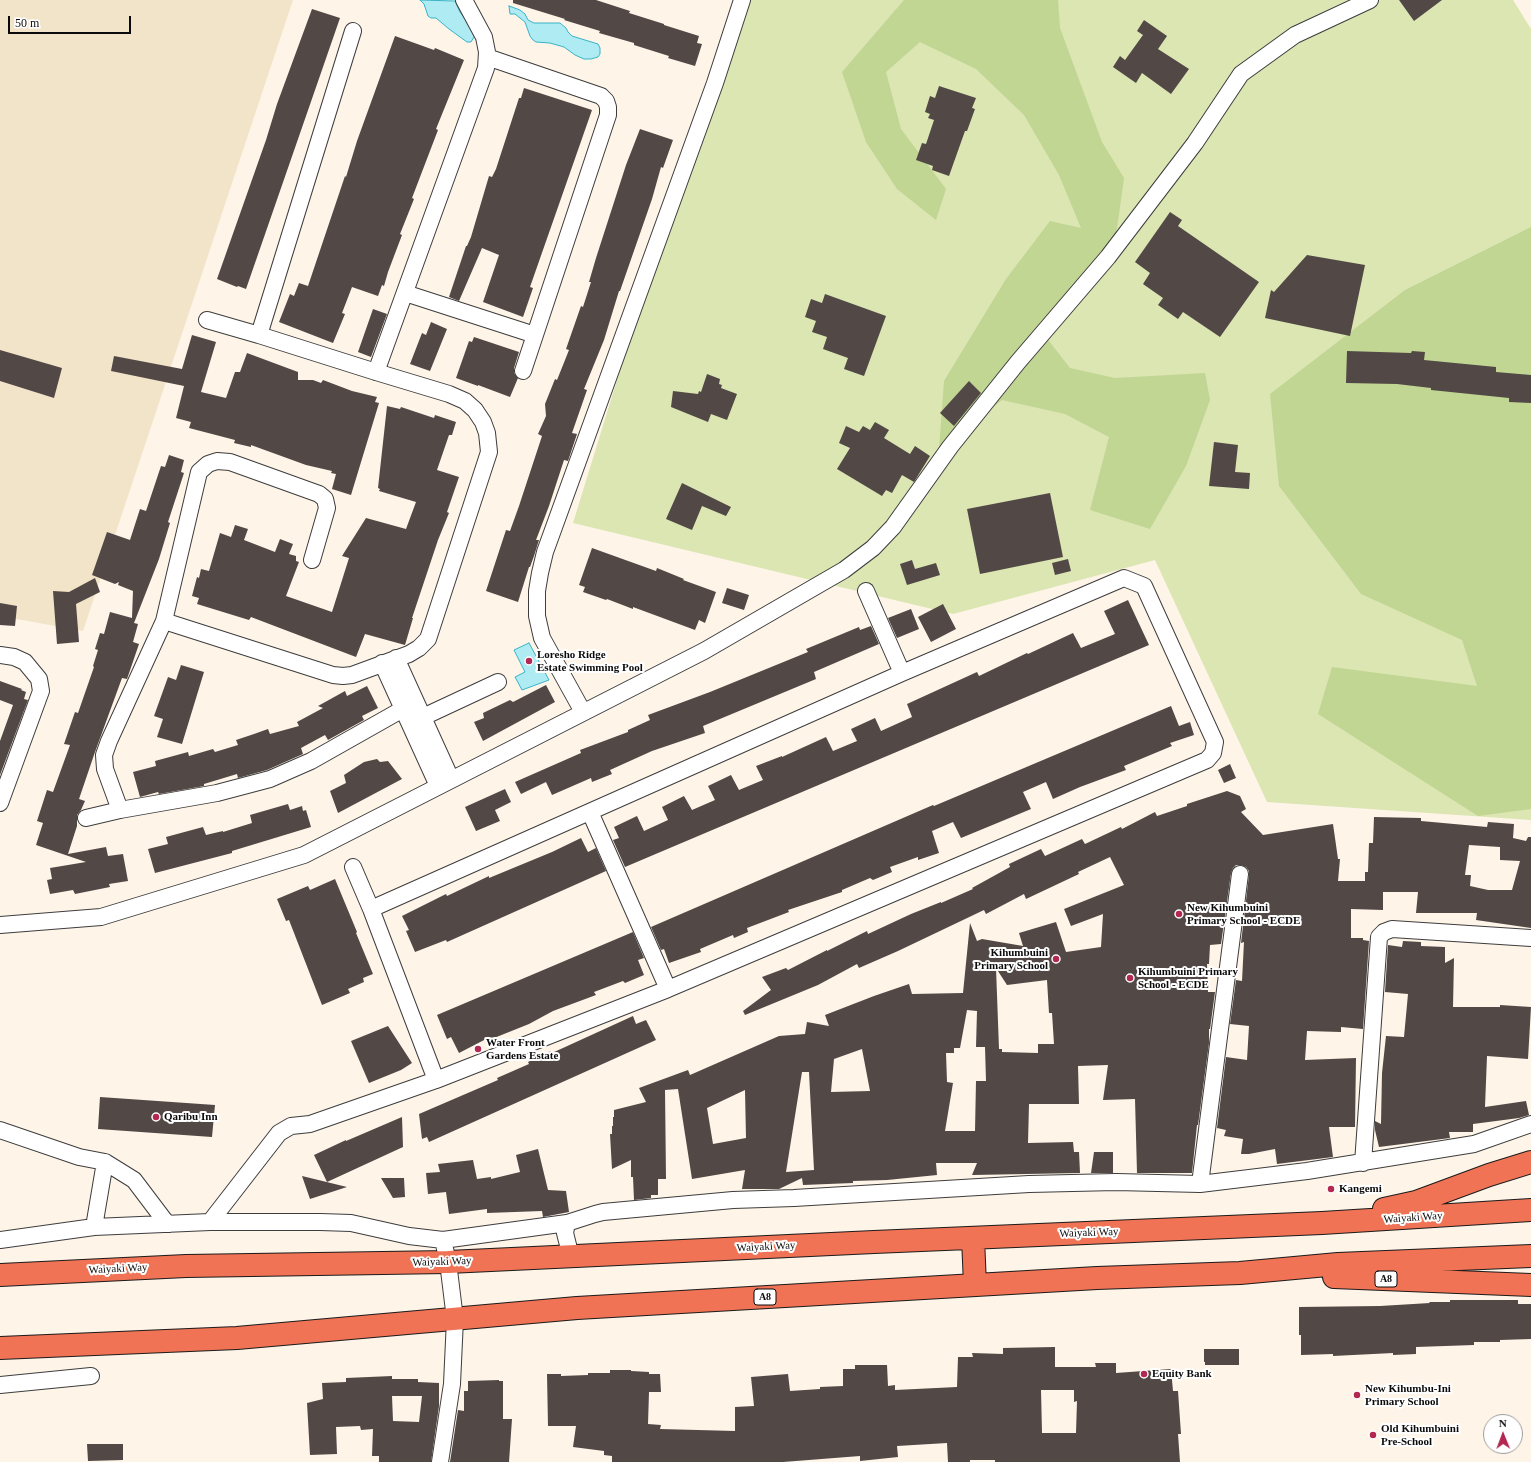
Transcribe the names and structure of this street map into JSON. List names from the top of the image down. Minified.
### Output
{"streets":{"highway":["Waiyaki Way","A8"]},"places":["Loresho Ridge Estate Swimming Pool","New Kihumbuini Primary School - ECDE","Kihumbuini Primary School","Kihumbuini Primary School - ECDE","Water Front Gardens Estate","Qaribu Inn","Kangemi","Equity Bank","New Kihumbu-Ini Primary School","Old Kihumbuini Pre-School"],"scale_bar":"50 m","north":"top"}
